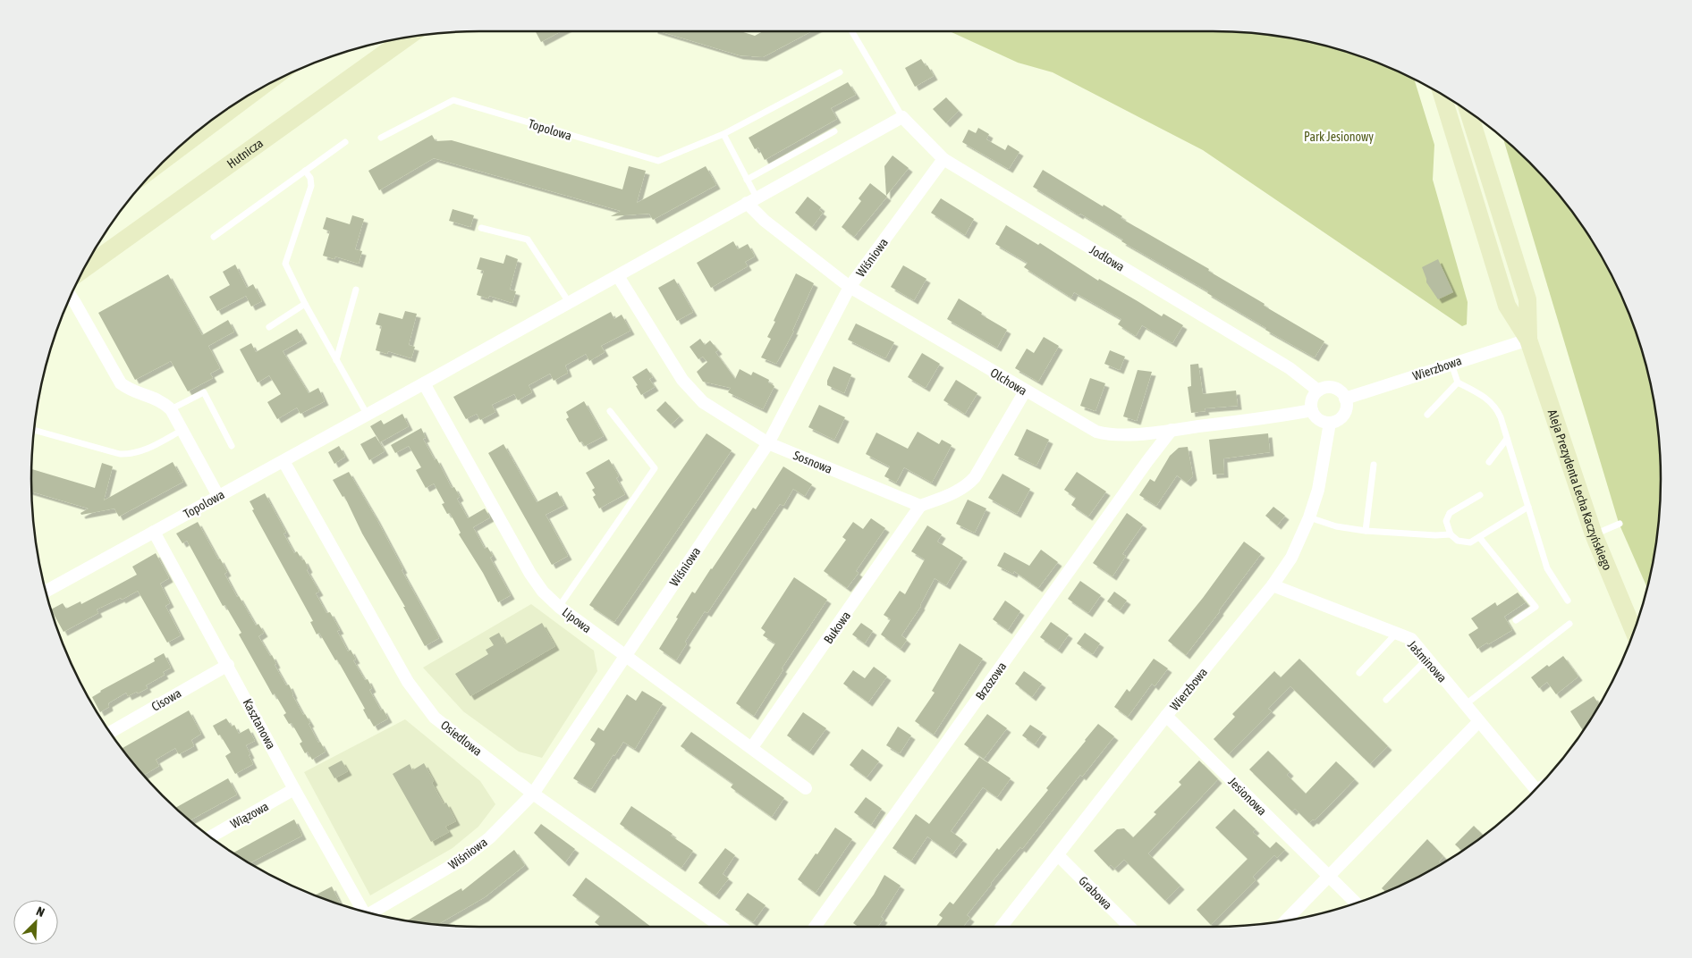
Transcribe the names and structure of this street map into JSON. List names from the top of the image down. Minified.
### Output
{"streets":{"main road":["Hutnicza","Aleja Prezydenta Lecha Kaczyńskiego"],"street":["Topolowa","Wiśniowa","Jodłowa","Wierzbowa","Olchowa","Sosnowa","Lipowa","Bukowa","Jaśminowa","Brzozowa","Cisowa","Kasztanowa","Osiedlowa","Jesionowa","Wiązowa","Grabowa"]},"crossings":[["Topolowa","Jodłowa"],["Topolowa","Olchowa"],["Topolowa","Sosnowa"],["Topolowa","Lipowa"],["Topolowa","Kasztanowa"],["Topolowa","Osiedlowa"],["Wiśniowa","Jodłowa"],["Wiśniowa","Olchowa"],["Wiśniowa","Sosnowa"],["Wiśniowa","Lipowa"],["Wiśniowa","Osiedlowa"],["Jodłowa","Wierzbowa"],["Jodłowa","Olchowa"],["Wierzbowa","Olchowa"],["Wierzbowa","Aleja Prezydenta Lecha Kaczyńskiego"],["Wierzbowa","Jaśminowa"],["Wierzbowa","Jesionowa"],["Wierzbowa","Grabowa"],["Olchowa","Brzozowa"],["Sosnowa","Bukowa"],["Lipowa","Bukowa"],["Cisowa","Kasztanowa"],["Kasztanowa","Wiązowa"]],"parks":["Park Jesionowy"],"north":"top right"}
